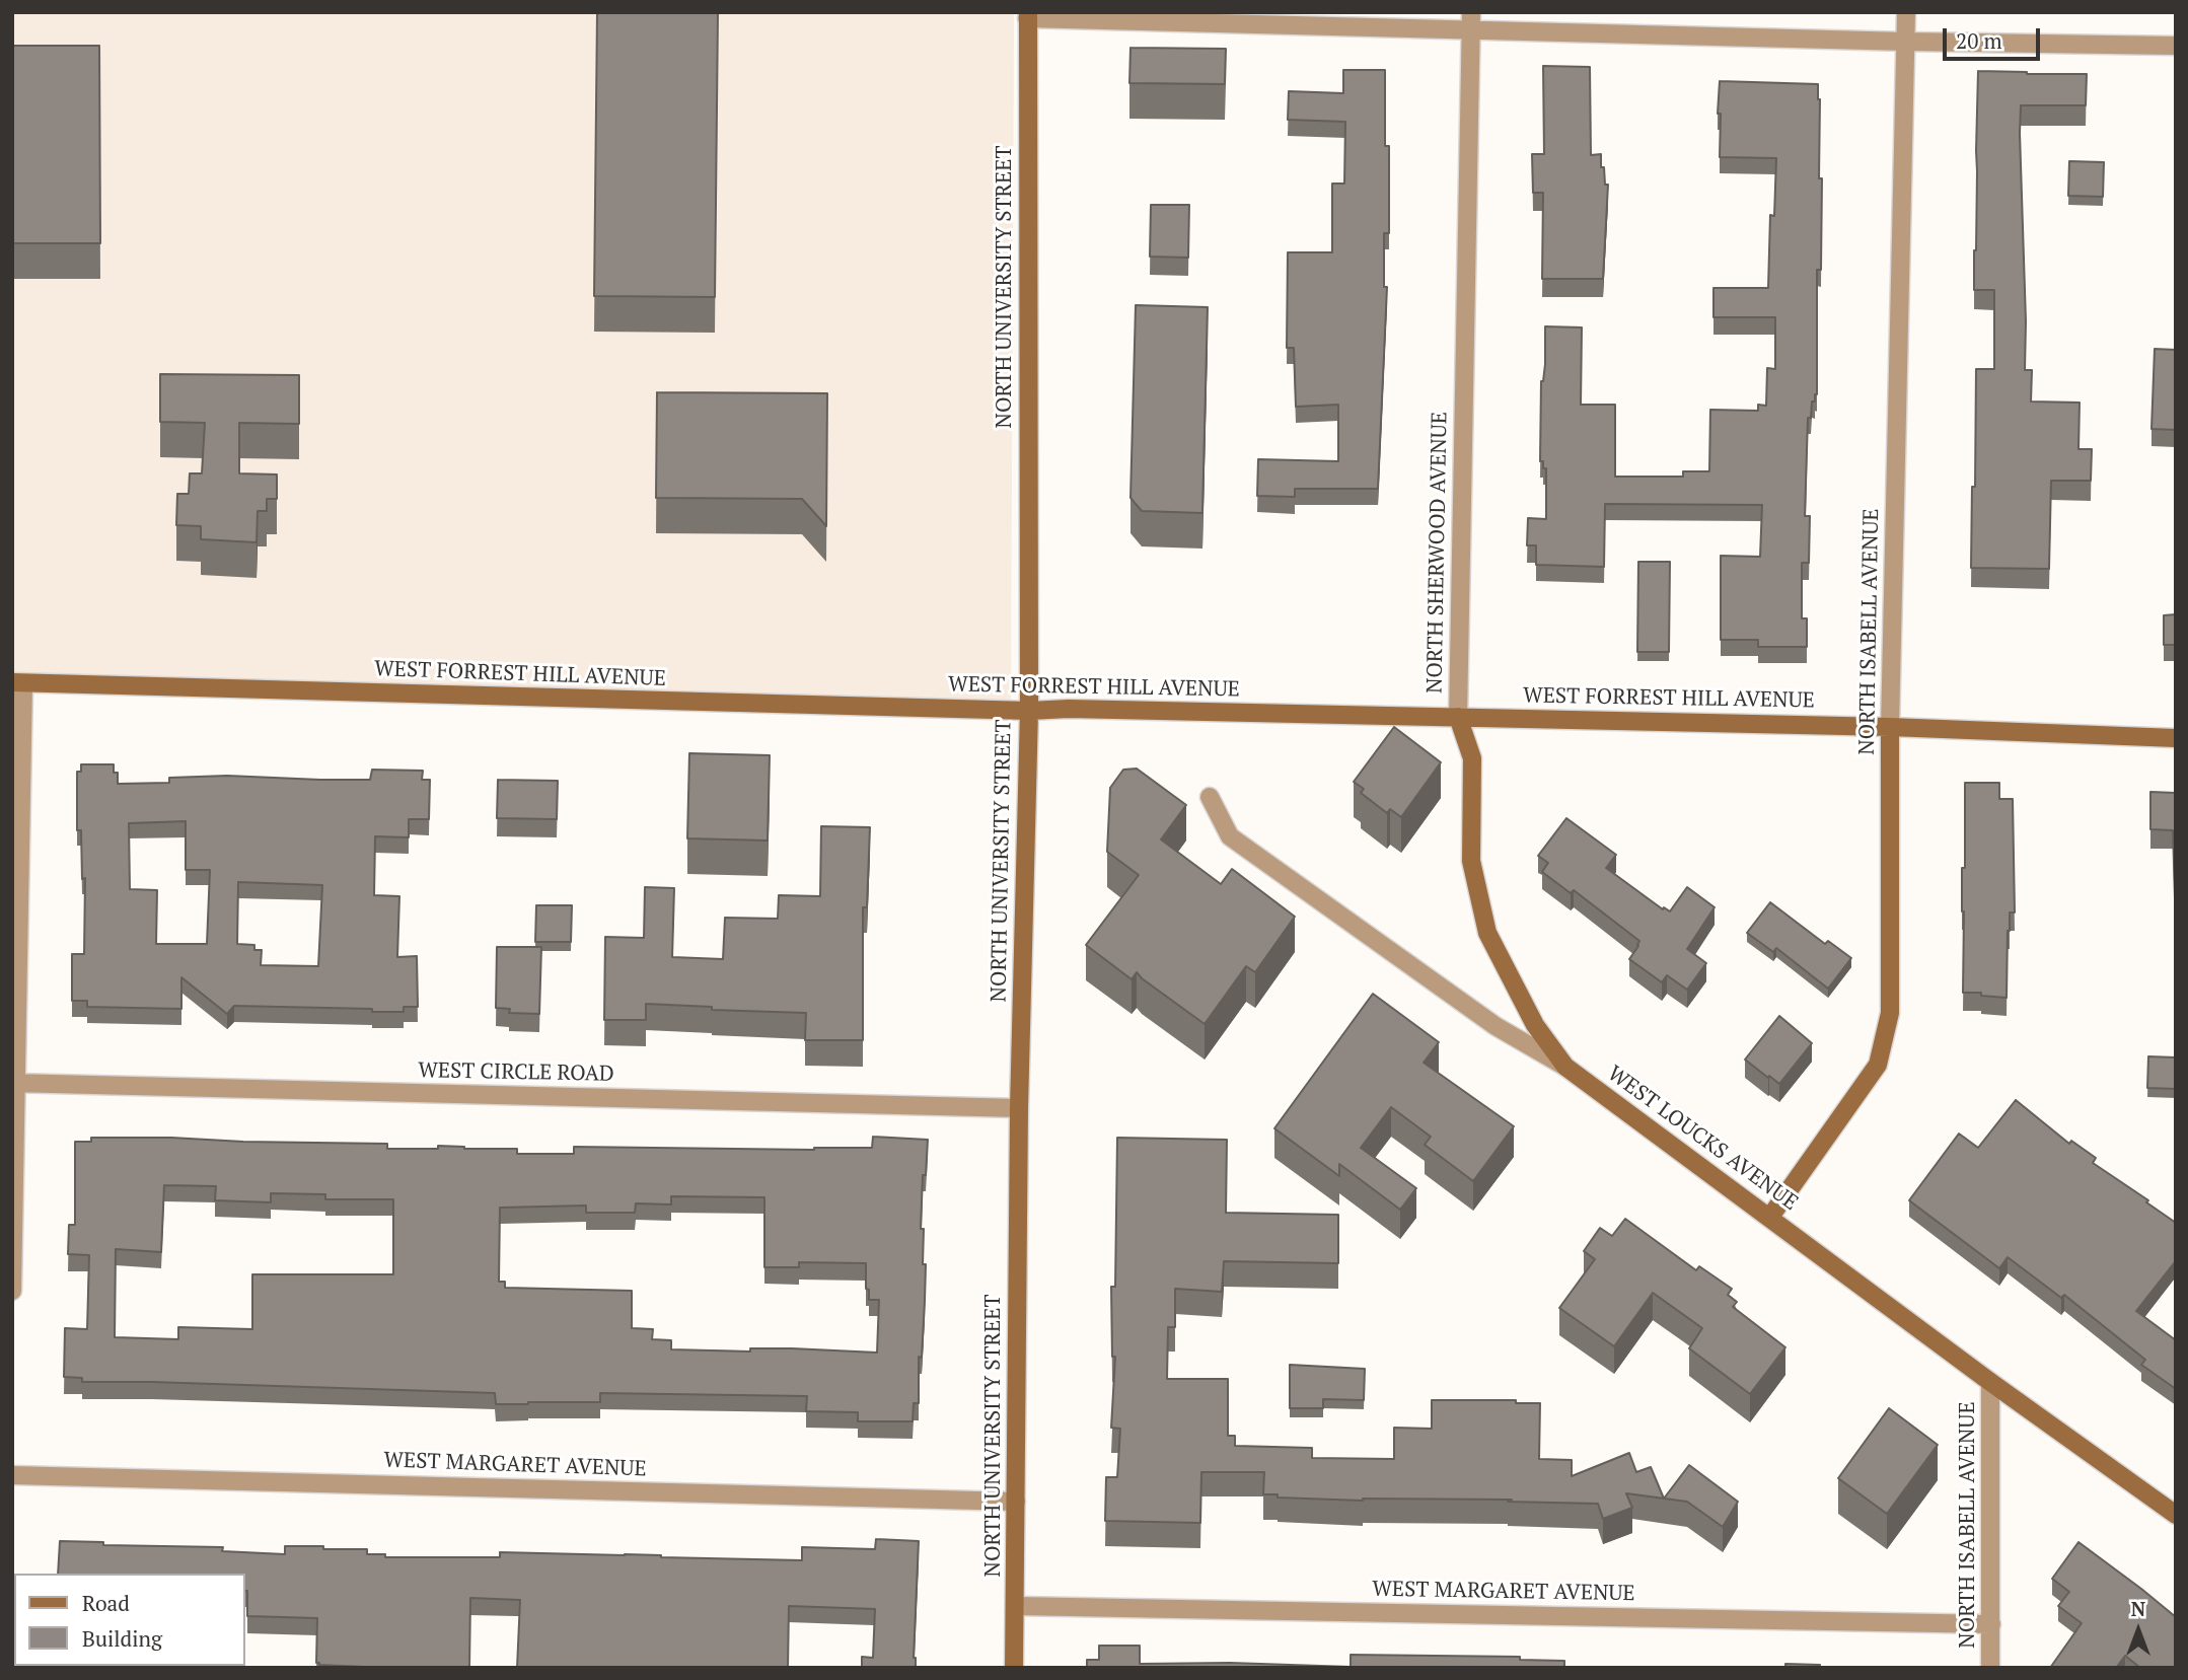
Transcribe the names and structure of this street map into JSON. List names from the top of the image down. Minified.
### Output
{"streets":{"main road":["NORTH UNIVERSITY STREET","NORTH SHERWOOD AVENUE","NORTH ISABELL AVENUE","WEST FORREST HILL AVENUE","WEST LOUCKS AVENUE"],"street":["WEST CIRCLE ROAD","WEST MARGARET AVENUE"]},"crossings":[["NORTH UNIVERSITY STREET","WEST FORREST HILL AVENUE"],["NORTH UNIVERSITY STREET","WEST CIRCLE ROAD"],["NORTH UNIVERSITY STREET","WEST MARGARET AVENUE"],["NORTH SHERWOOD AVENUE","WEST FORREST HILL AVENUE"],["NORTH SHERWOOD AVENUE","WEST LOUCKS AVENUE"],["NORTH ISABELL AVENUE","WEST FORREST HILL AVENUE"],["NORTH ISABELL AVENUE","WEST LOUCKS AVENUE"],["NORTH ISABELL AVENUE","WEST MARGARET AVENUE"]],"legend":["Road","Building"],"scale_bar":"20 m","north":"top"}
